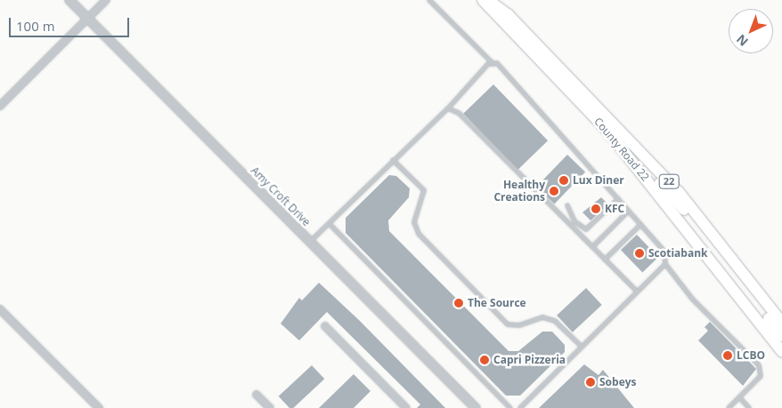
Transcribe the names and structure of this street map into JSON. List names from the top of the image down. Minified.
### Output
{"streets":{"main road":["County Road 22","22"],"street":["Amy Croft Drive"]},"places":["Lux Diner","Healthy Creations","KFC","Scotiabank","The Source","LCBO","Capri Pizzeria","Sobeys"],"scale_bar":"100 m","north":"bottom left"}
